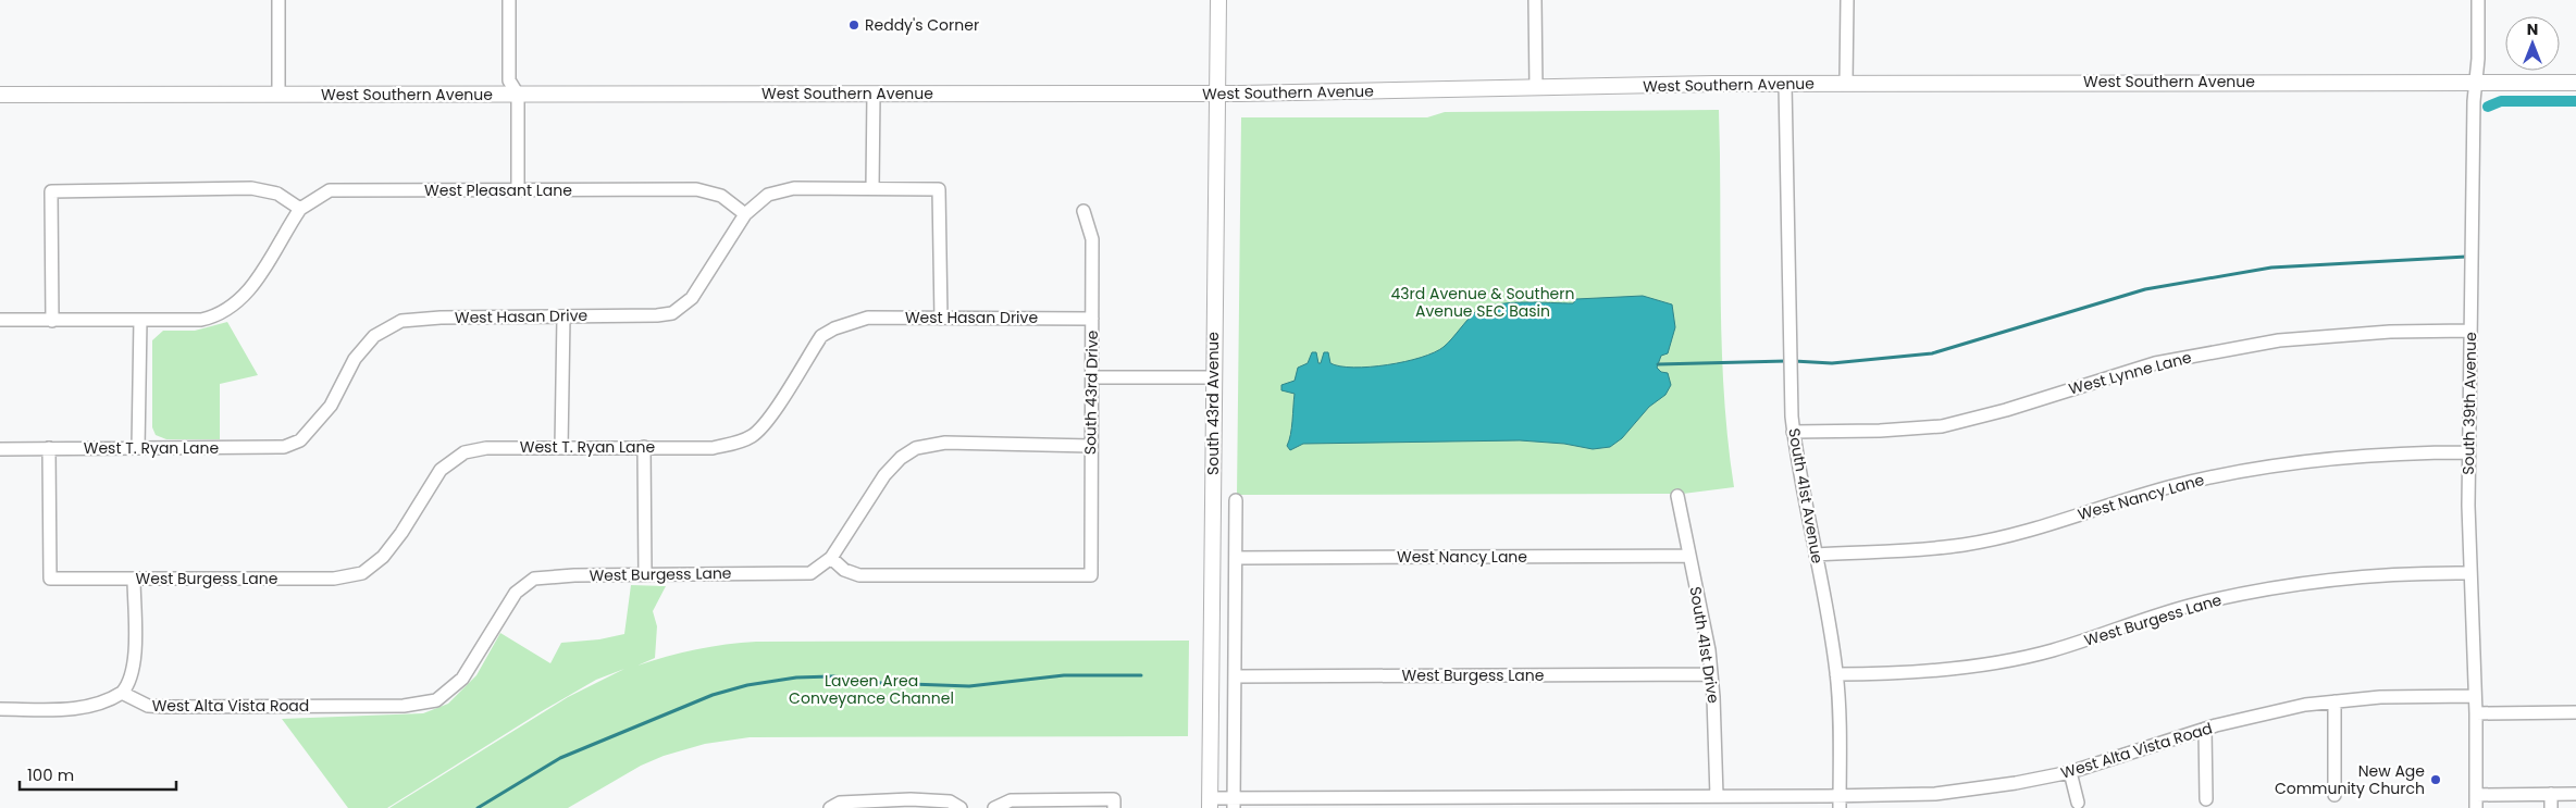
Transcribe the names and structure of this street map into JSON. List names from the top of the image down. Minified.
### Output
{"streets":{"main road":["West Southern Avenue","South 43rd Avenue"],"street":["West Pleasant Lane","West Hasan Drive","West Lynne Lane","South 43rd Drive","South 39th Avenue","West T. Ryan Lane","South 41st Avenue","West Nancy Lane","West Burgess Lane","South 41st Drive","West Alta Vista Road"]},"crossings":[["West Southern Avenue","South 43rd Avenue"],["West Southern Avenue","South 39th Avenue"],["West Southern Avenue","South 41st Avenue"],["West Pleasant Lane","West Hasan Drive"],["West Hasan Drive","South 43rd Drive"],["West Hasan Drive","West T. Ryan Lane"],["West Lynne Lane","South 39th Avenue"],["West Lynne Lane","South 41st Avenue"],["South 43rd Drive","West Burgess Lane"],["South 43rd Avenue","West Alta Vista Road"],["South 39th Avenue","West Nancy Lane"],["South 39th Avenue","West Burgess Lane"],["South 39th Avenue","West Alta Vista Road"],["West T. Ryan Lane","West Burgess Lane"],["South 41st Avenue","West Nancy Lane"],["South 41st Avenue","West Burgess Lane"],["South 41st Avenue","West Alta Vista Road"],["West Nancy Lane","South 41st Drive"],["West Burgess Lane","South 41st Drive"],["West Burgess Lane","West Alta Vista Road"],["South 41st Drive","West Alta Vista Road"]],"parks":["43rd Avenue & Southern Avenue SEC Basin","Laveen Area Conveyance Channel"],"places":["Reddy's Corner","New Age Community Church"],"scale_bar":"100 m","north":"top"}
